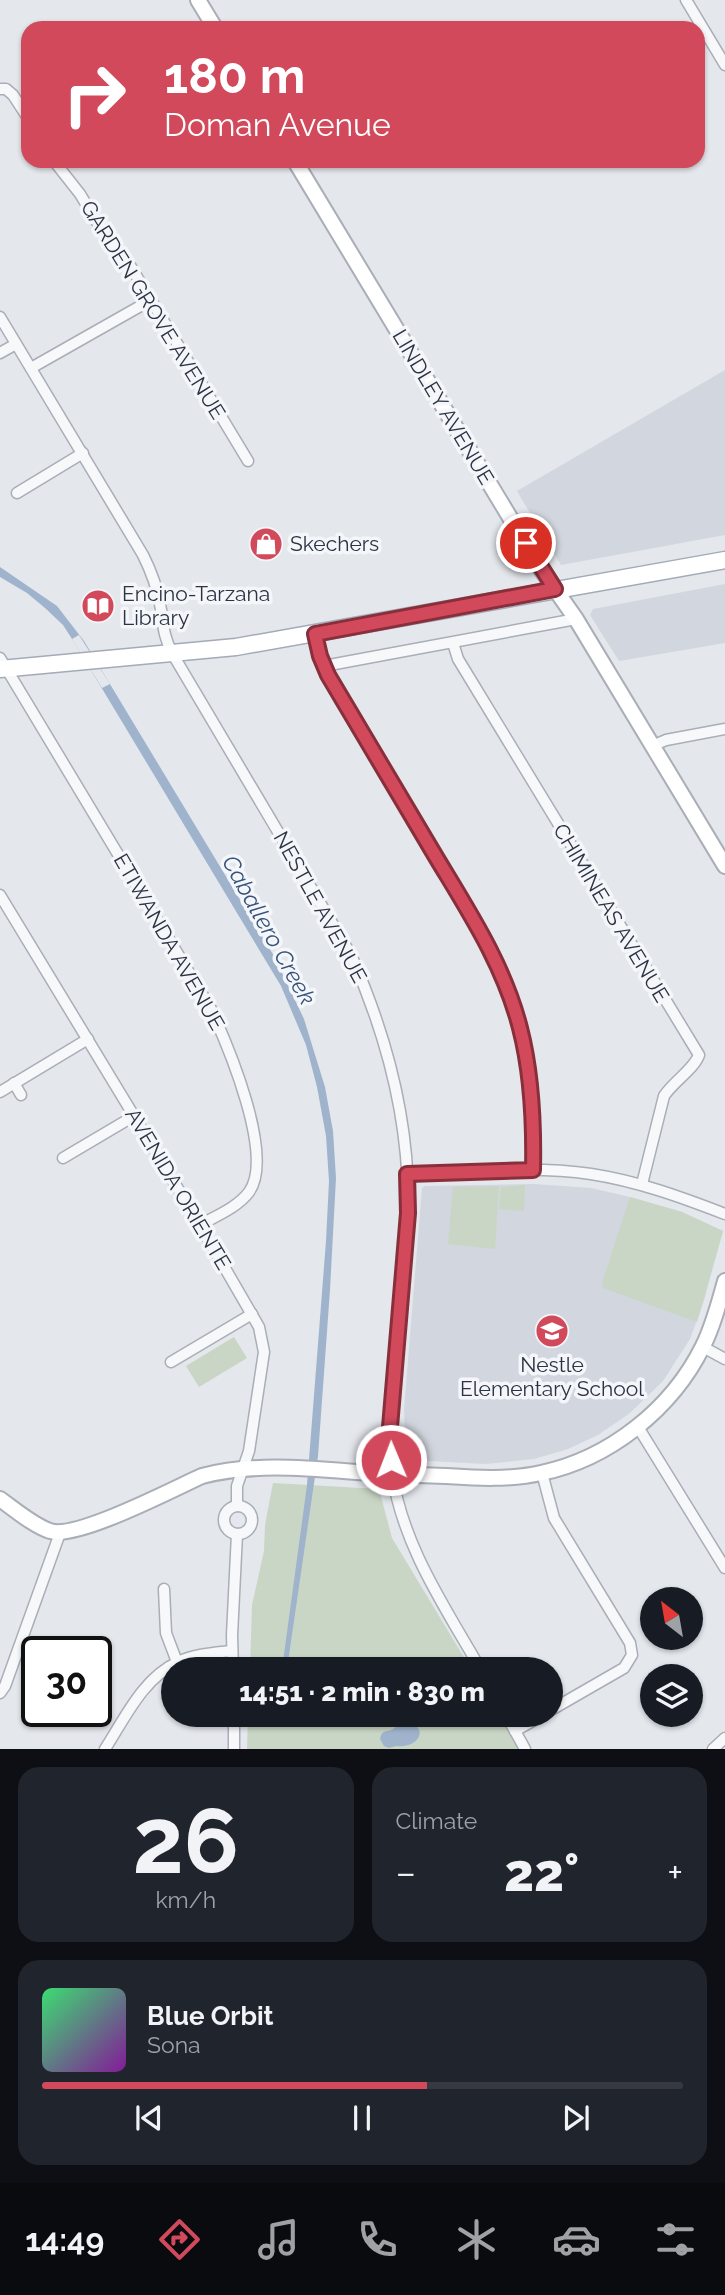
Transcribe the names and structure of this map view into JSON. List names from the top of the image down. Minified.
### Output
{"streets":{"street":["GARDEN GROVE AVENUE","LINDLEY AVENUE","NESTLE AVENUE","CHIMINEAS AVENUE","ETIWANDA AVENUE","AVENIDA ORIENTE"]},"crossings":[["ETIWANDA AVENUE","AVENIDA ORIENTE"]],"water":["Caballero Creek"],"places":{"shop":["Skechers"],"library":["Encino-Tarzana Library"],"school or university":["Nestle Elementary School"]},"north":"top left","page":{"turn":["180 m","Doman Avenue"],"limit":"30","trip":"14:51 · 2 min · 830 m","tile":[["26","km/h"],"Climate"],"heat":["−","22°","+"],"song":["Blue Orbit","Sona"],"tabs":"14:49"}}
